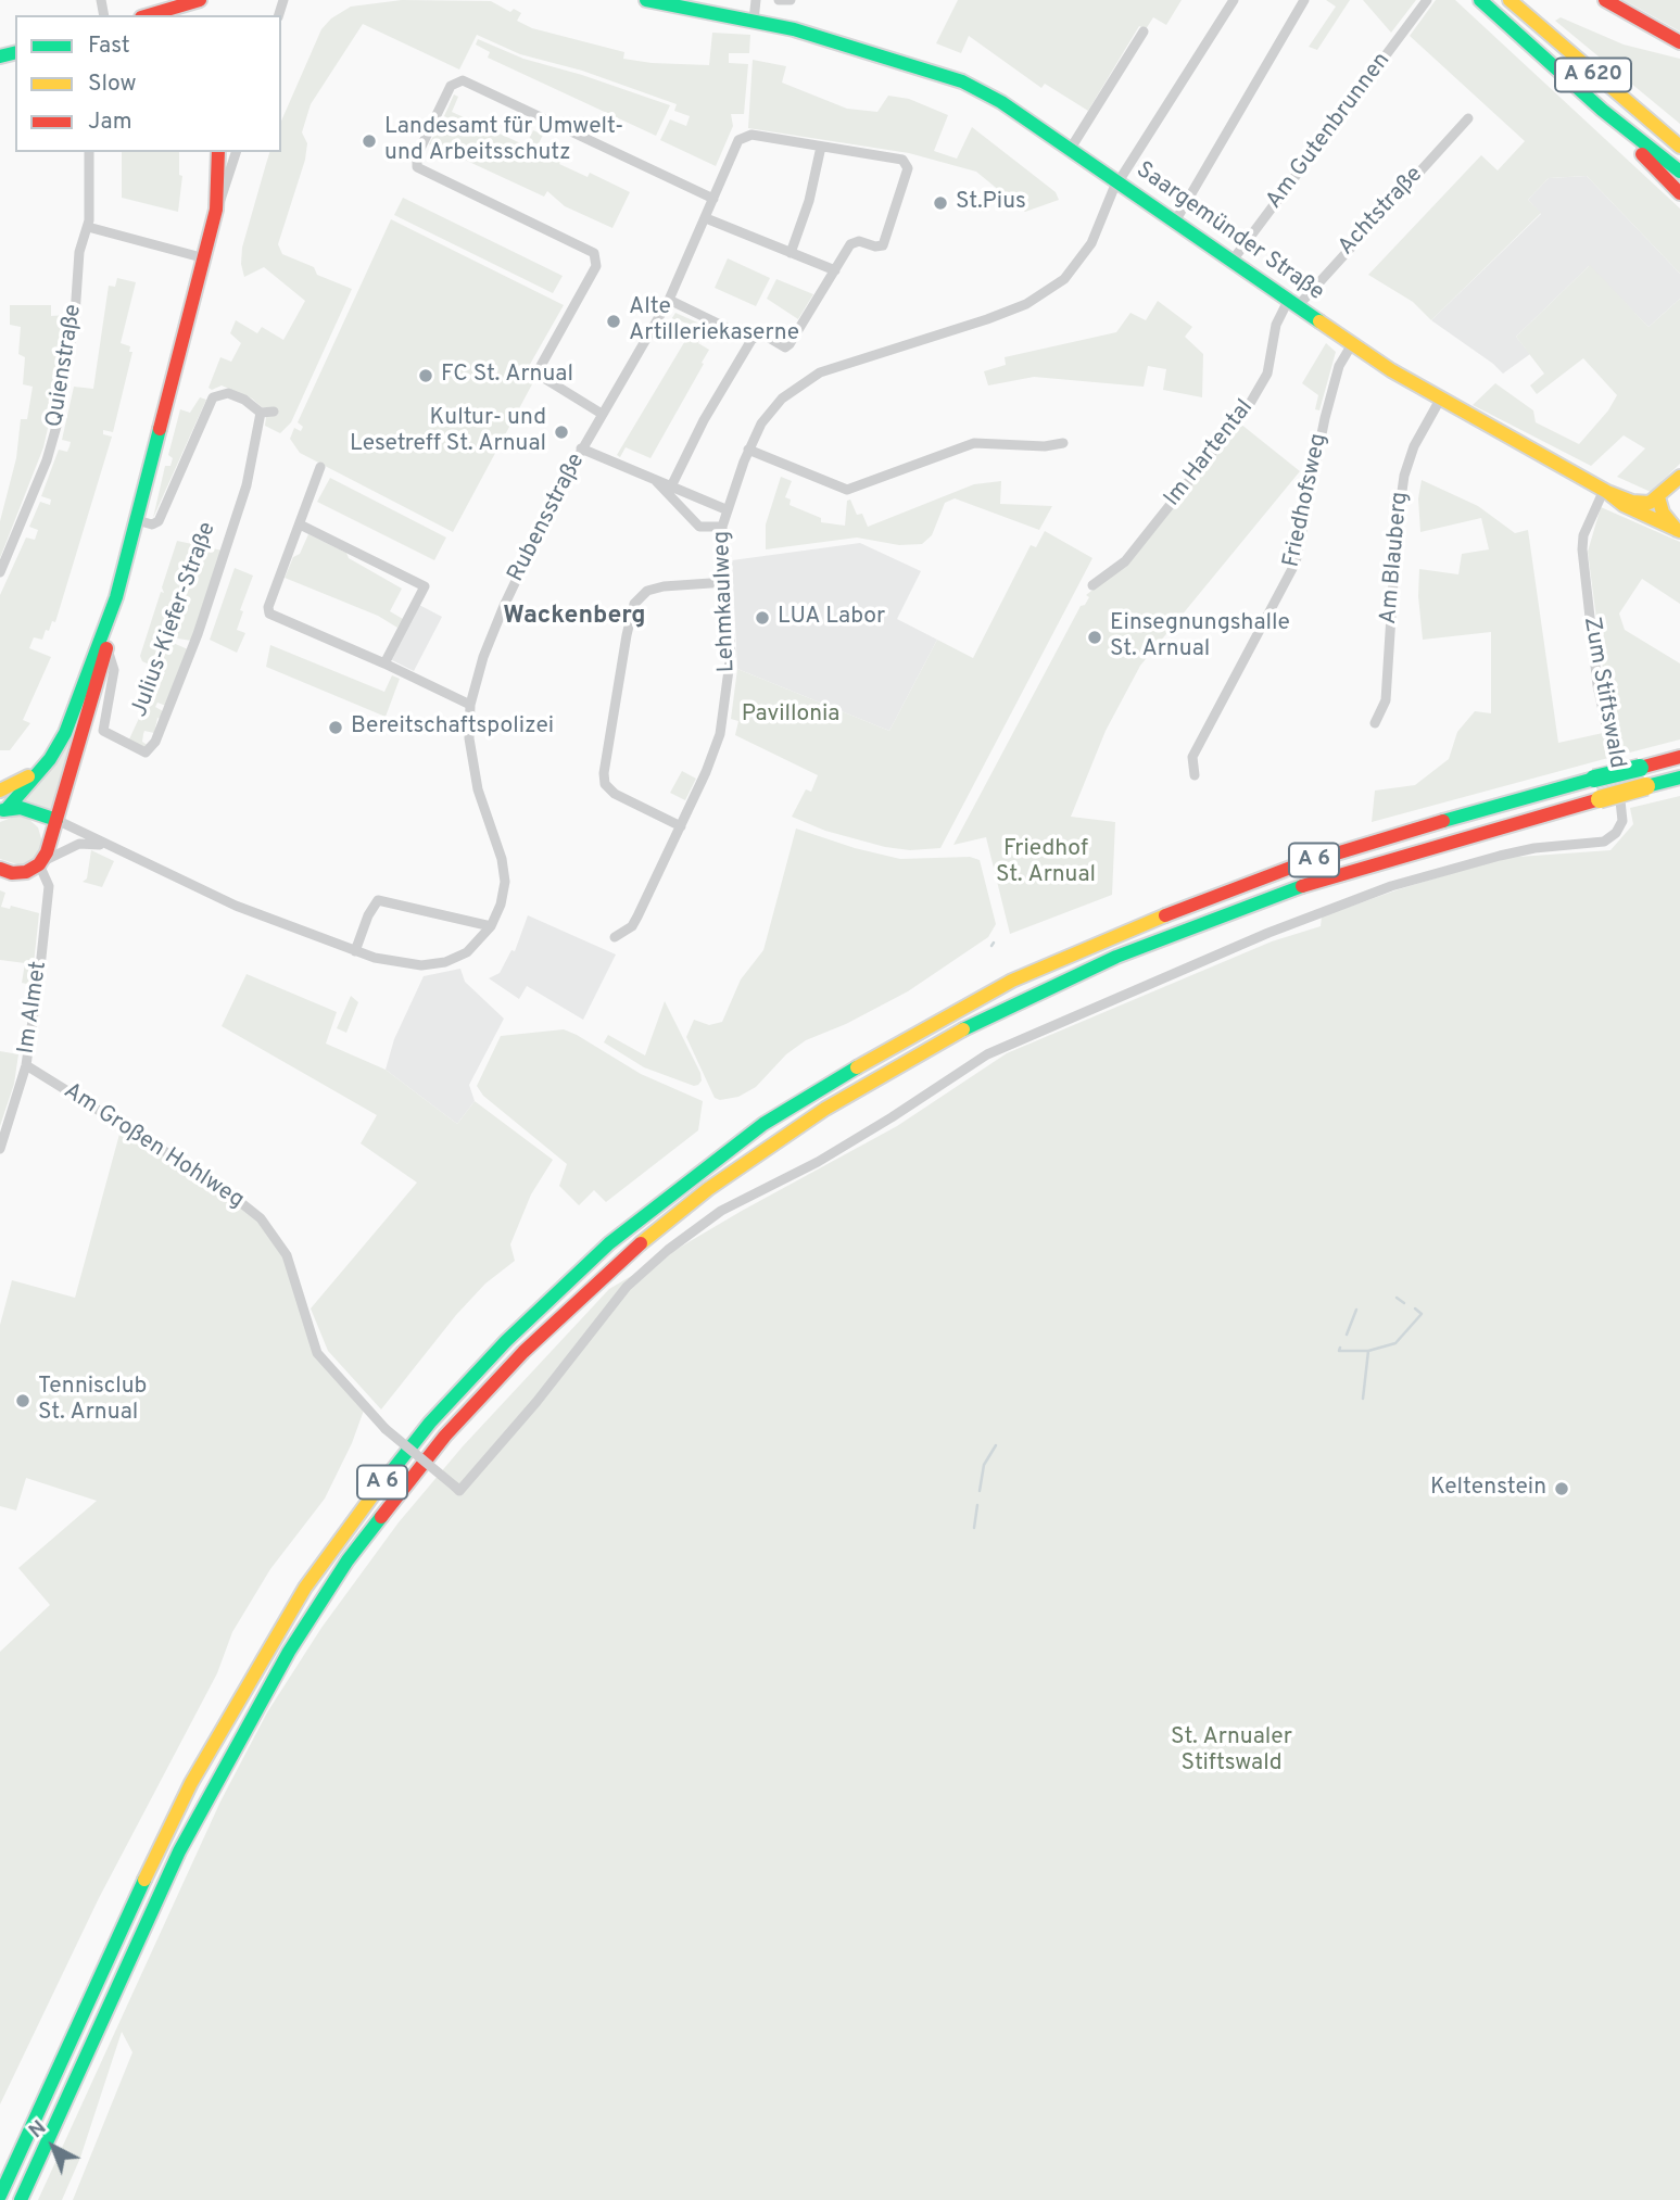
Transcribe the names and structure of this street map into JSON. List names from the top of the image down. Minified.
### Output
{"streets":{"main road":["A 620","Saargemünder Straße","Julius-Kiefer-Straße","A 6"],"street":["Am Gutenbrunnen","Achtstraße","Quienstraße","Im Hartental","Friedhofsweg","Rubensstraße","Am Blauberg","Lehmkaulweg","Zum Stiftswald","Im Almet","Am Großen Hohlweg"]},"crossings":[["Am Gutenbrunnen","Saargemünder Straße"],["Achtstraße","Saargemünder Straße"],["Achtstraße","Im Hartental"],["Saargemünder Straße","Im Hartental"],["Saargemünder Straße","Friedhofsweg"],["Saargemünder Straße","Am Blauberg"],["Saargemünder Straße","Lehmkaulweg"],["Saargemünder Straße","Zum Stiftswald"],["Rubensstraße","Julius-Kiefer-Straße"],["Rubensstraße","Im Almet"],["Julius-Kiefer-Straße","Im Almet"],["Zum Stiftswald","Am Großen Hohlweg"],["Im Almet","Am Großen Hohlweg"]],"districts":["Wackenberg"],"parks":["Pavillonia","Friedhof St. Arnual","St. Arnualer Stiftswald"],"places":["Landesamt für Umwelt- und Arbeitsschutz","St.Pius","Alte Artilleriekaserne","FC St. Arnual","Kultur- und Lesetreff St. Arnual","LUA Labor","Einsegnungshalle St. Arnual","Bereitschaftspolizei","Tennisclub St. Arnual","Keltenstein"],"legend":["Fast","Slow","Jam"],"north":"top left"}
